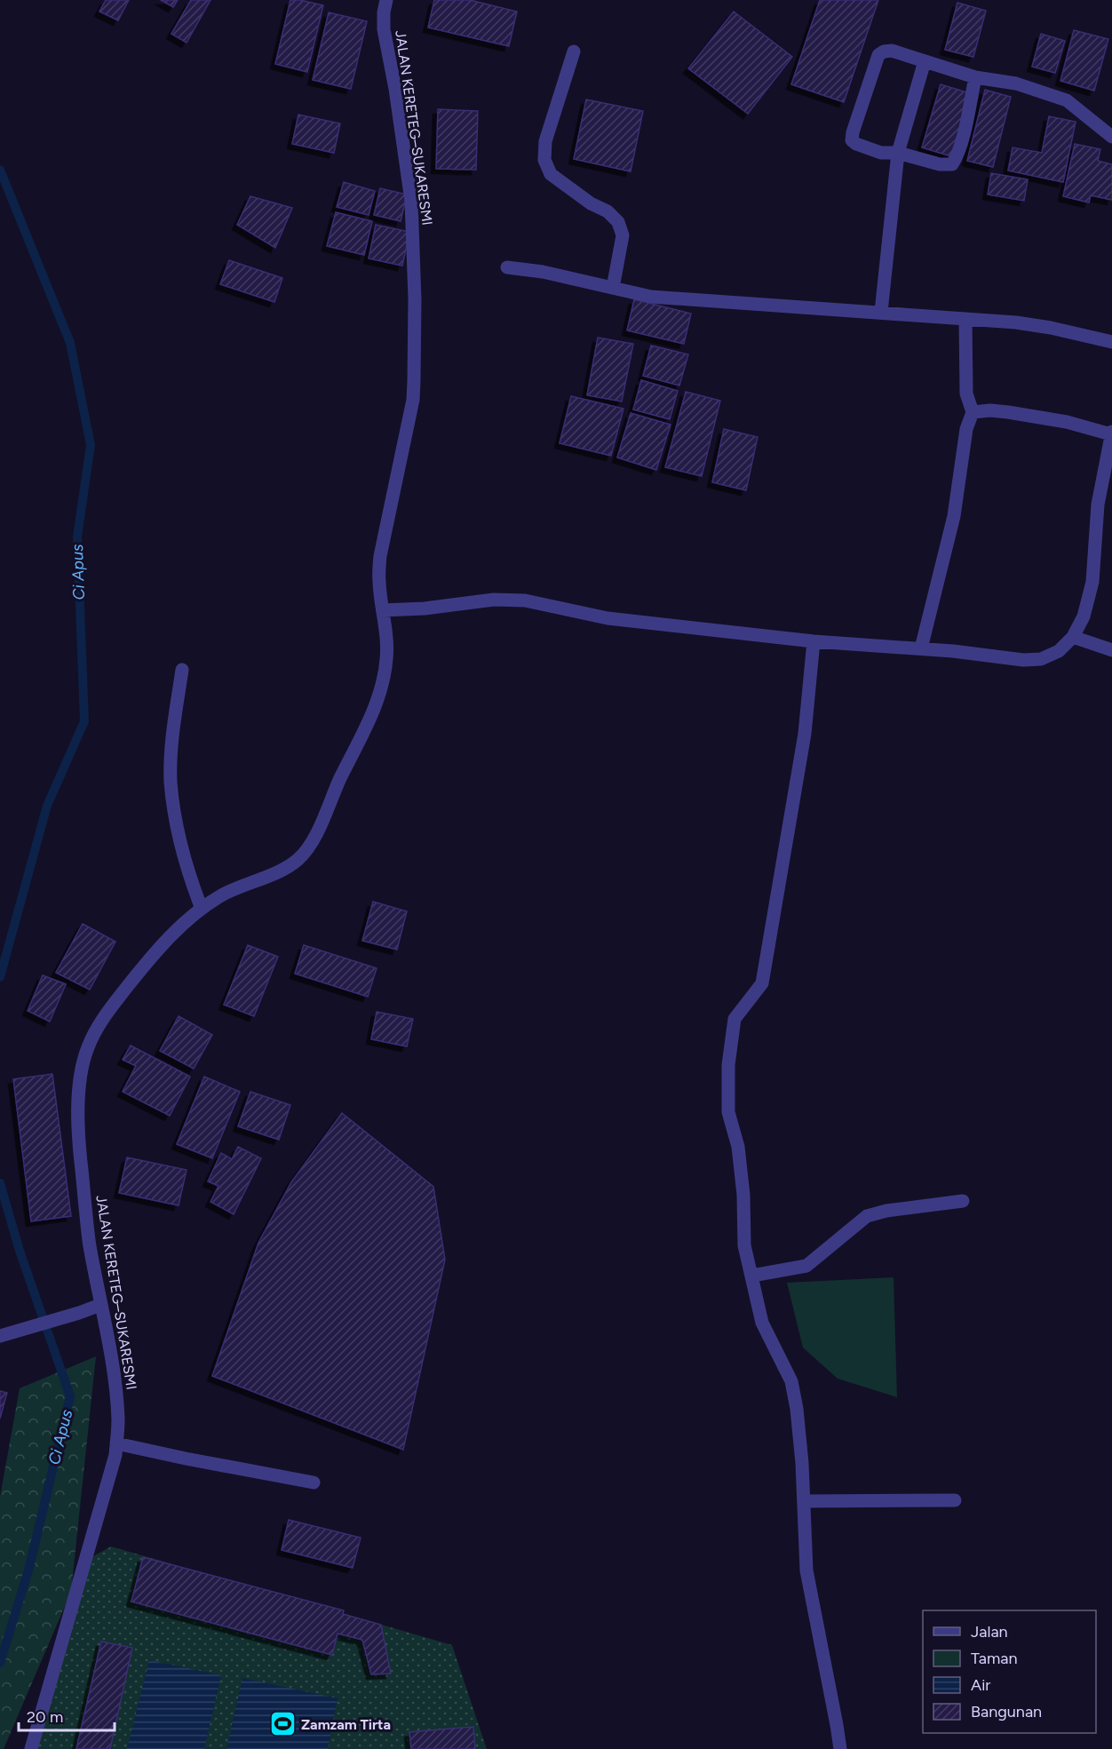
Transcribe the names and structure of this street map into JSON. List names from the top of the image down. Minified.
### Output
{"streets":{"street":["JALAN KERETEG–SUKARESMI"]},"water":["Ci Apus"],"places":{"sports":["Zamzam Tirta"]},"legend":["Jalan","Taman","Air","Bangunan"],"scale_bar":"20 m"}
